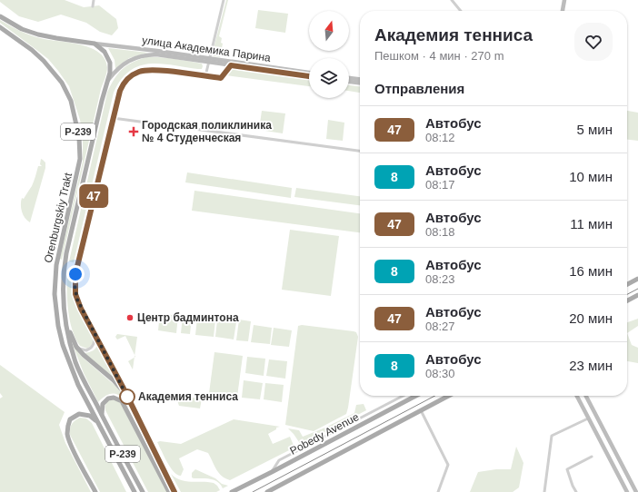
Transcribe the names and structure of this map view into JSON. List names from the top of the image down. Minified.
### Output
{"streets":{"main road":["улица Академика Парина","Р-239","Orenburgskiy Trakt","Pobedy Avenue"]},"crossings":[["улица Академика Парина","Orenburgskiy Trakt"]],"places":{"health":["Городская поликлиника № 4 Студенческая"],"other":["Центр бадминтона","Академия тенниса"]},"lines":["bus line 47"],"north":"top","page":{"on_map":"47","heading":[["Академия тенниса","Пешком · 4 мин · 270 m"],"Отправления"],"list":[{"mark":"47","name":"Автобус","note":"08:12","value":"5 мин"},{"mark":"8","name":"Автобус","note":"08:17","value":"10 мин"},{"mark":"47","name":"Автобус","note":"08:18","value":"11 мин"},{"mark":"8","name":"Автобус","note":"08:23","value":"16 мин"},{"mark":"47","name":"Автобус","note":"08:27","value":"20 мин"},{"mark":"8","name":"Автобус","note":"08:30","value":"23 мин"}]}}
